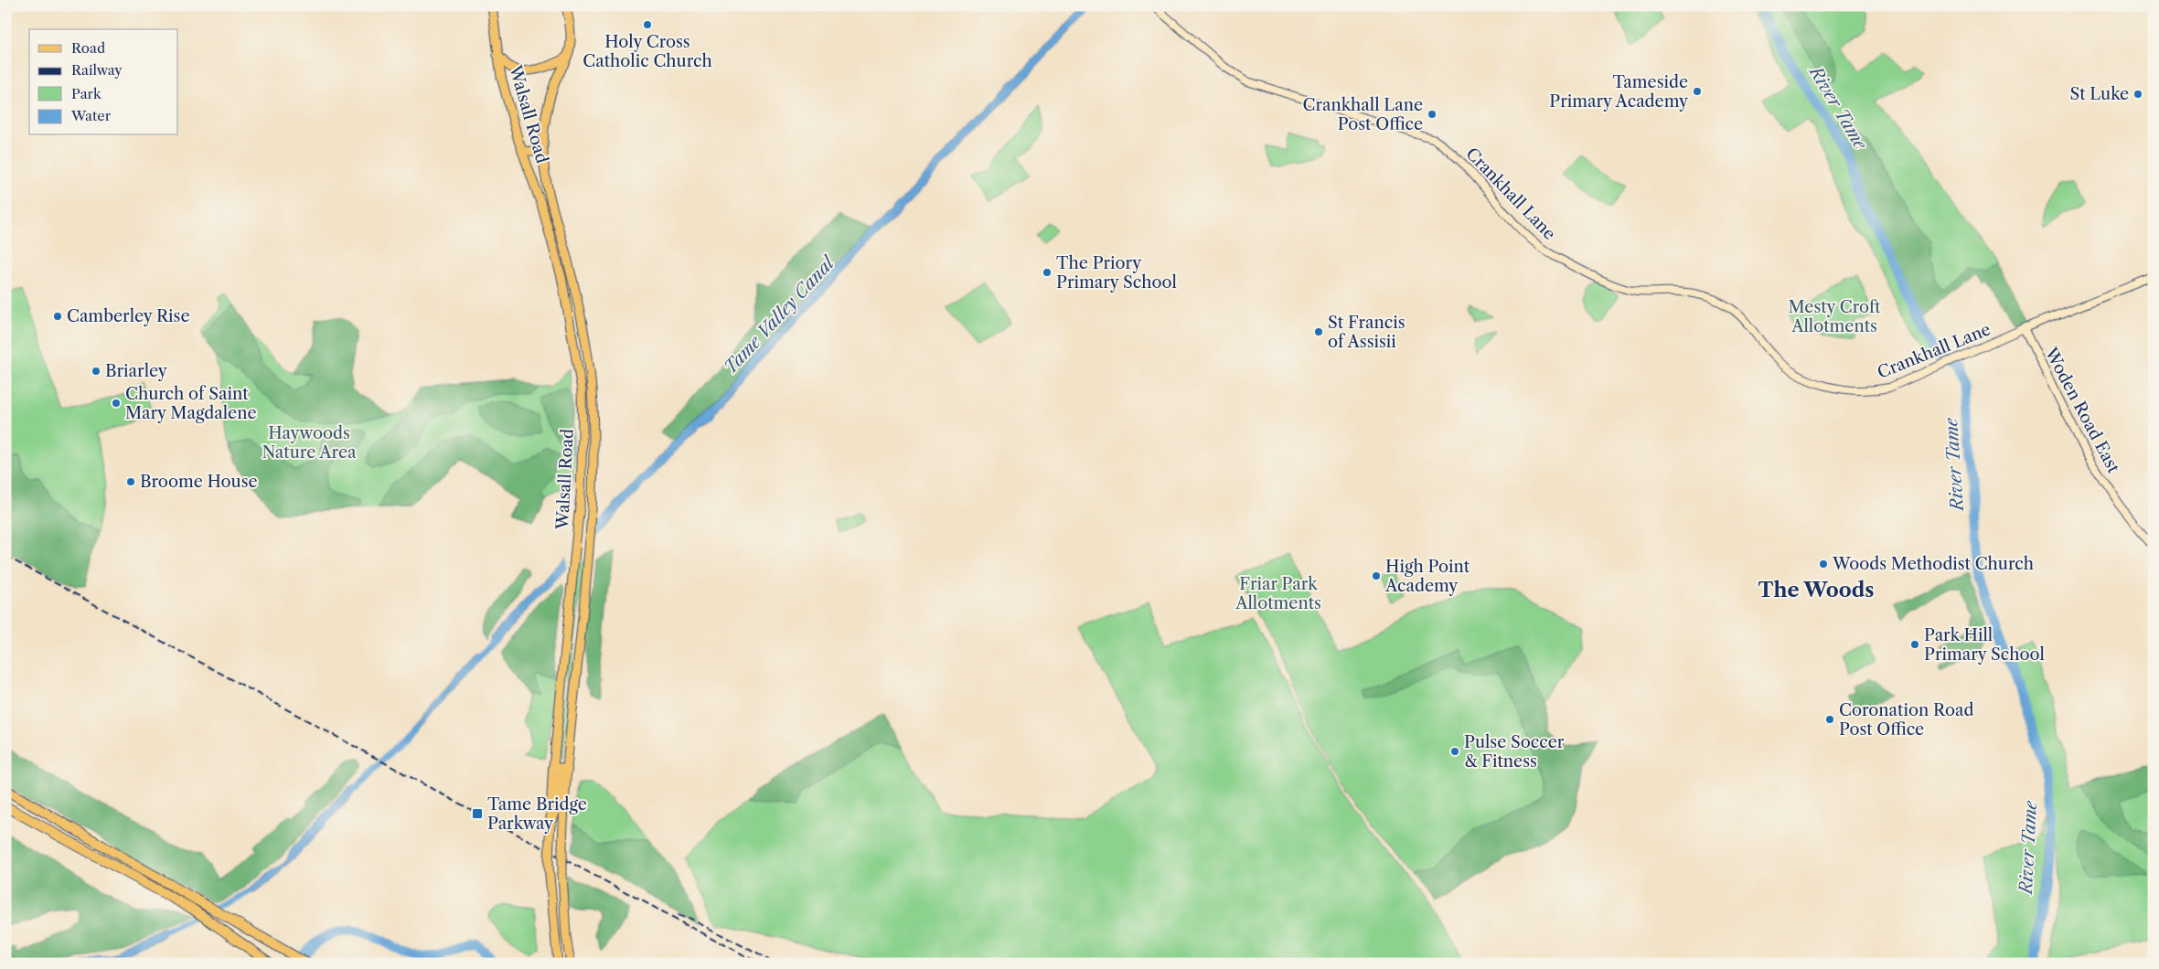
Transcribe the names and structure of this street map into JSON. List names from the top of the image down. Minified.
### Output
{"streets":{"main road":["Walsall Road"],"street":["Crankhall Lane","Woden Road East"]},"crossings":[["Crankhall Lane","Woden Road East"]],"districts":["The Woods"],"water":["River Tame","Tame Valley Canal"],"parks":["Mesty Croft Allotments","Haywoods Nature Area","Friar Park Allotments"],"places":{"other":["Holy Cross Catholic Church","Tameside Primary Academy","St Luke","Crankhall Lane Post Office","The Priory Primary School","Camberley Rise","St Francis of Assisii","Briarley","Church of Saint Mary Magdalene","Broome House","Woods Methodist Church","High Point Academy","Park Hill Primary School","Coronation Road Post Office","Pulse Soccer & Fitness"],"transit":["Tame Bridge Parkway"]},"legend":["Road","Railway","Park","Water"]}
